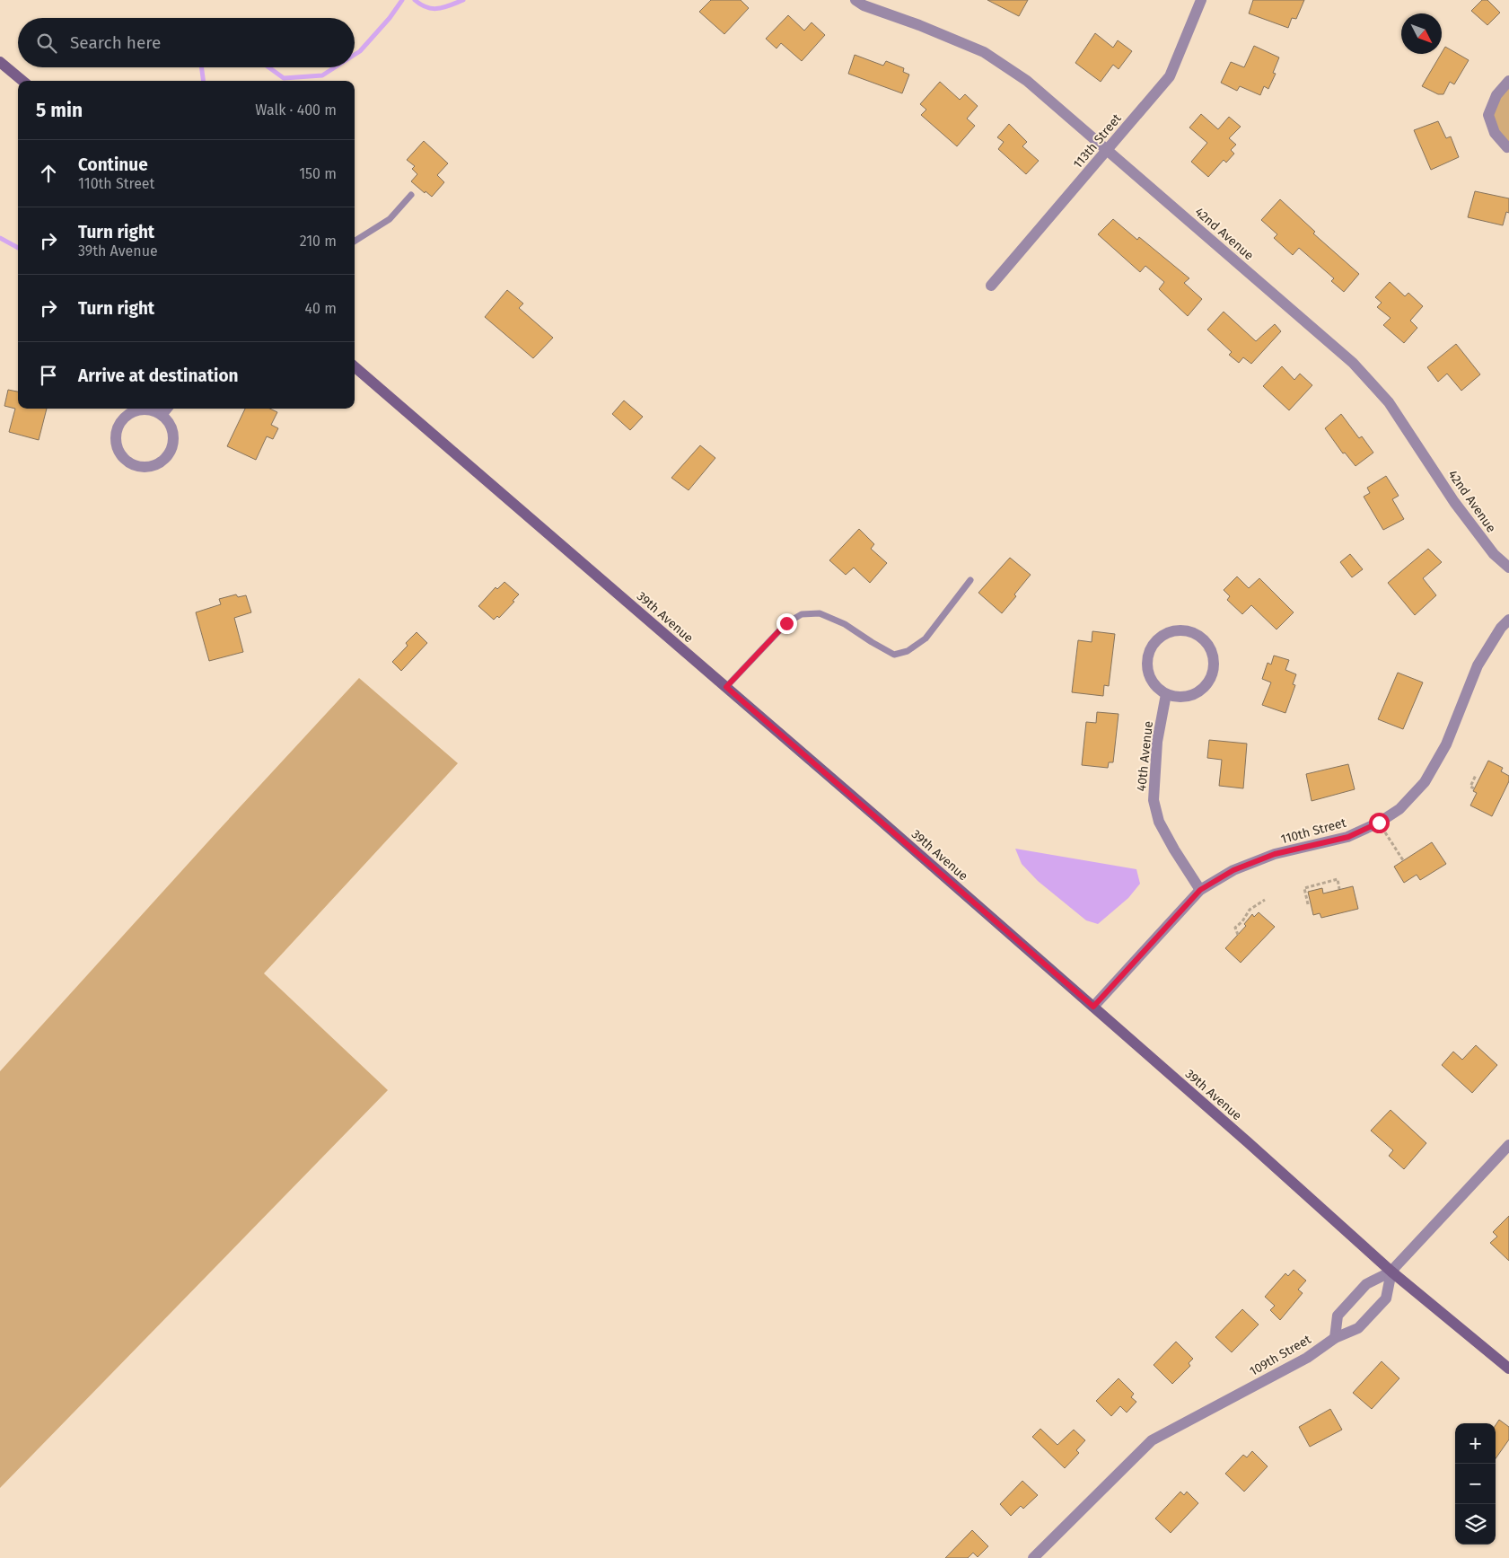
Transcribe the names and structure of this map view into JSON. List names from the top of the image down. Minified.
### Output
{"streets":{"main road":["39th Avenue"],"street":["113th Street","42nd Avenue","40th Avenue","110th Street","109th Street"]},"crossings":[["113th Street","42nd Avenue"],["39th Avenue","110th Street"],["39th Avenue","109th Street"],["40th Avenue","110th Street"]],"north":"bottom right","page":{"search":"Search here","heading":["5 min","Walk · 400 m"],"list":[["Continue","110th Street","150 m"],["Turn right","39th Avenue","210 m"],["Turn right","40 m"],"Arrive at destination"],"map_buttons":["+","−"]}}
